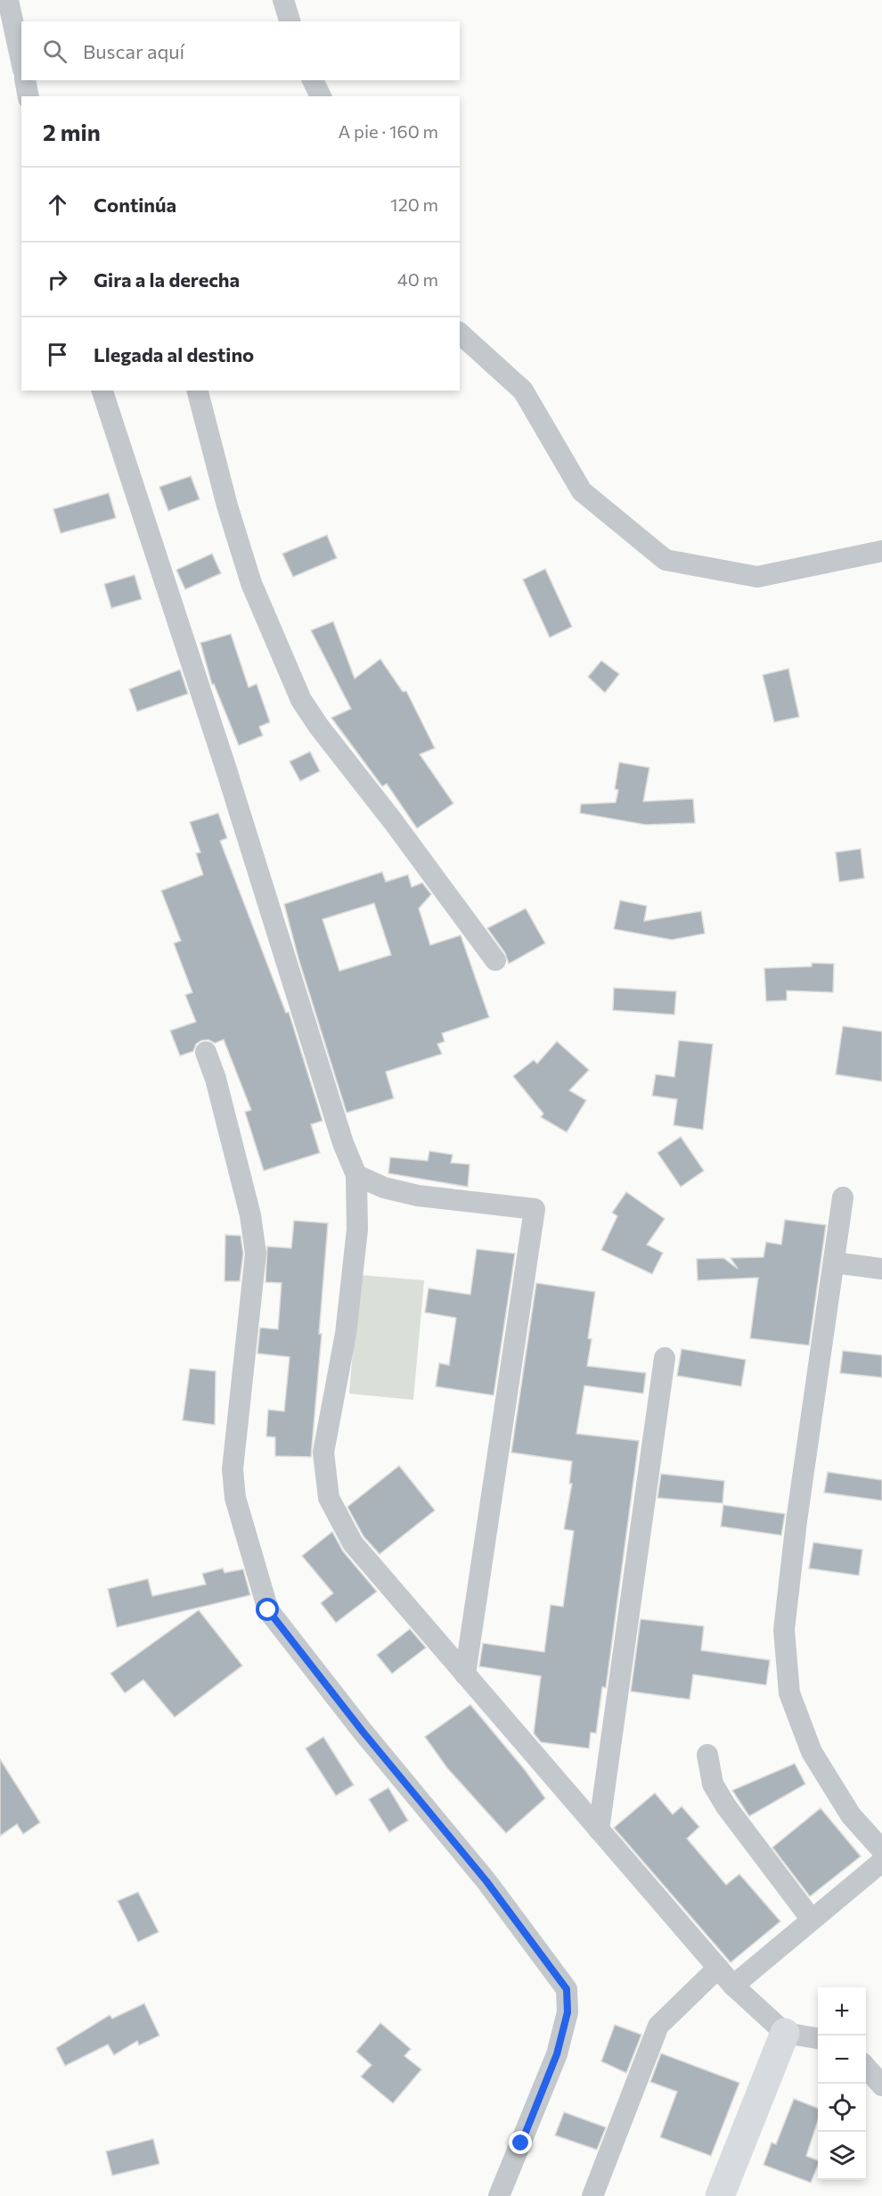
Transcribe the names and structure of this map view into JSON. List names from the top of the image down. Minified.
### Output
{"page":{"search":"Buscar aquí","heading":["2 min","A pie · 160 m"],"list":[["Continúa","120 m"],["Gira a la derecha","40 m"],"Llegada al destino"],"map_buttons":["+","−"]}}
